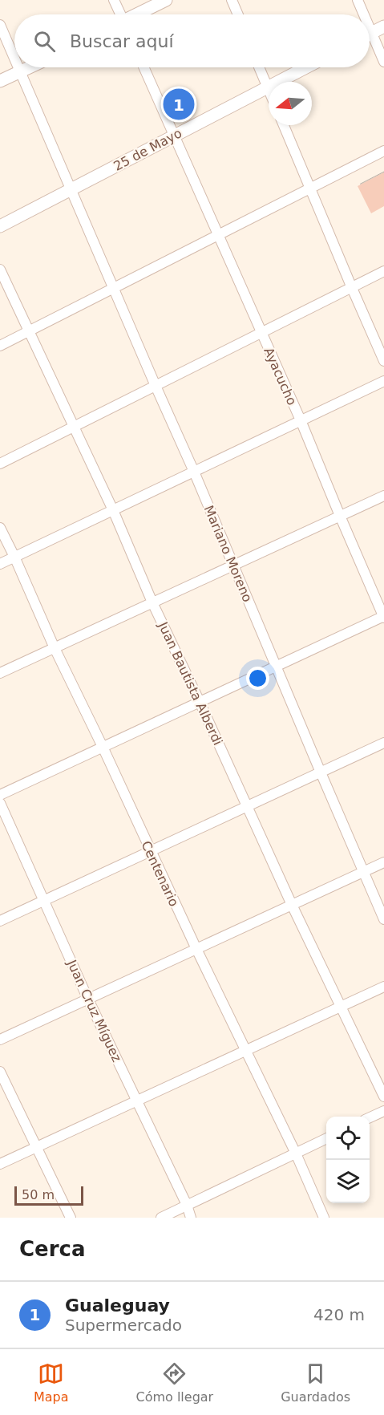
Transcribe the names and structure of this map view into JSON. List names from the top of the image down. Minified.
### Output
{"streets":{"street":["25 de Mayo","Ayacucho","Mariano Moreno","Juan Bautista Alberdi","Centenario","Juan Cruz Míguez"]},"crossings":[["25 de Mayo","Ayacucho"],["25 de Mayo","Mariano Moreno"]],"scale_bar":"50 m","north":"left","page":{"search":"Buscar aquí","pins":"1","scale":"50 m","heading":"Cerca","list":[{"mark":"1","name":"Gualeguay","note":"Supermercado","value":"420 m"}],"nav":["Mapa","Cómo llegar","Guardados"]}}
